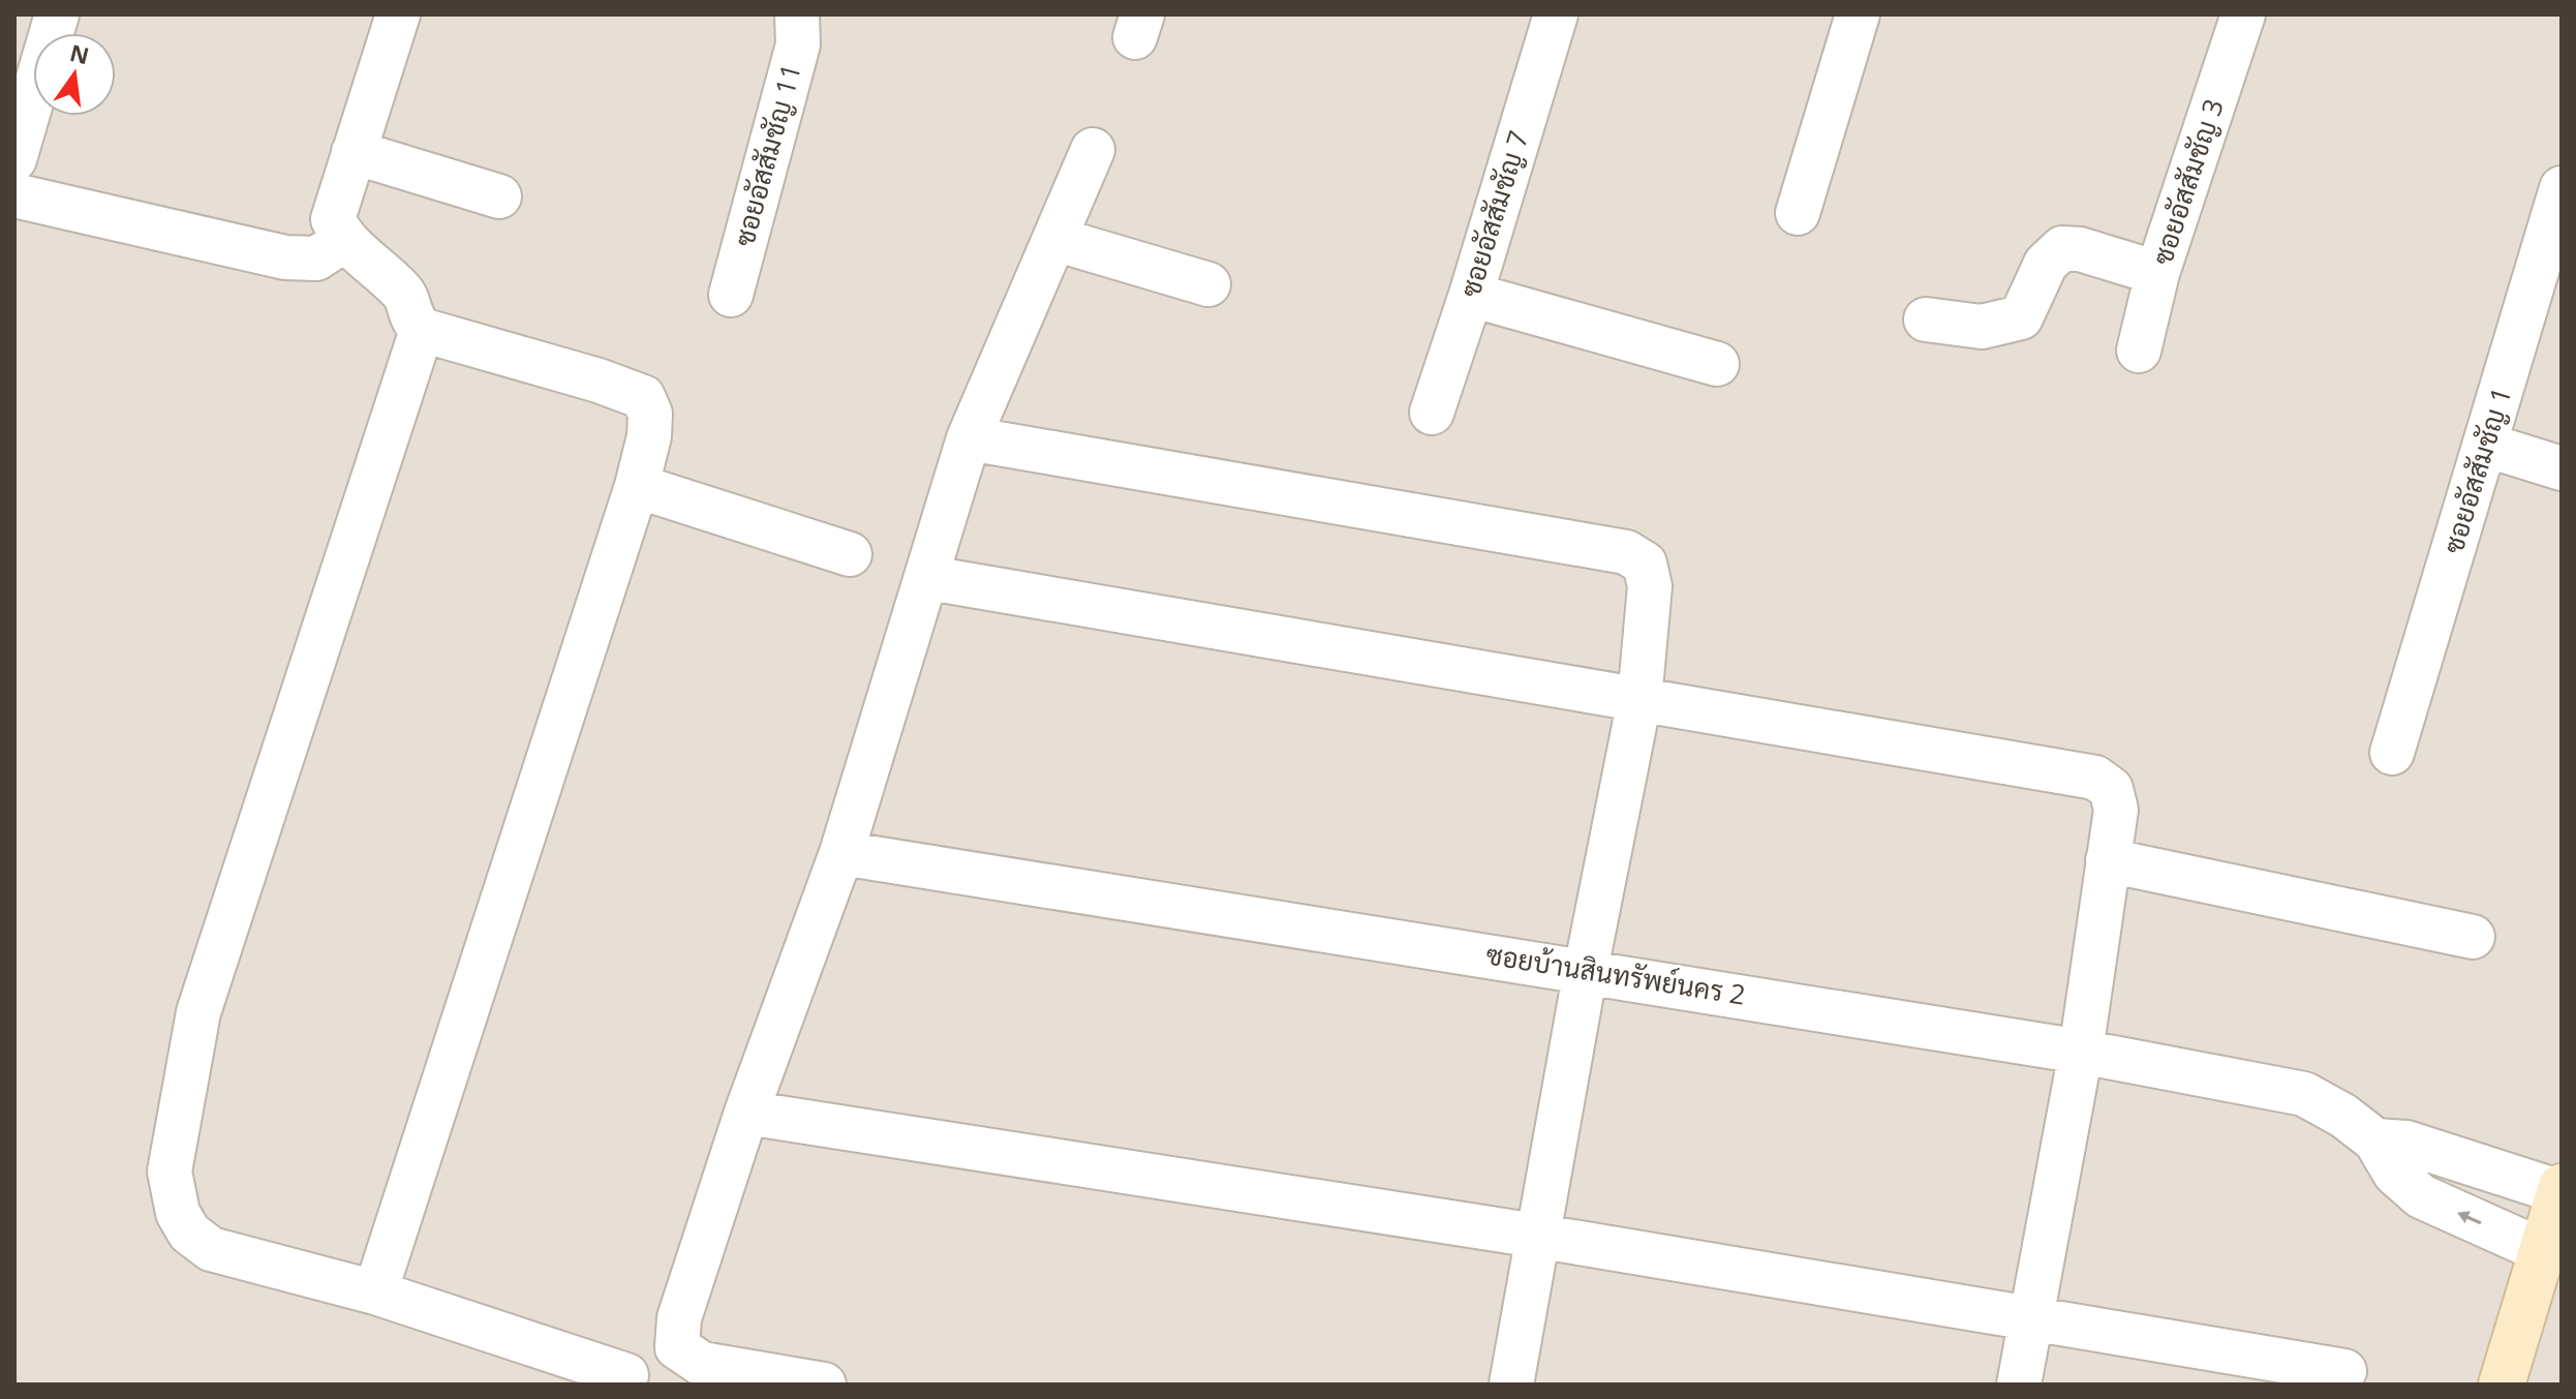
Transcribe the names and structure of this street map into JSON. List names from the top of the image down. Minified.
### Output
{"streets":{"street":["ซอยอัสสัมชัญ 11","ซอยอัสสัมชัญ 3","ซอยอัสสัมชัญ 7","ซอยอัสสัมชัญ 1","ซอยบ้านสินทรัพย์นคร 2"]},"north":"top"}
